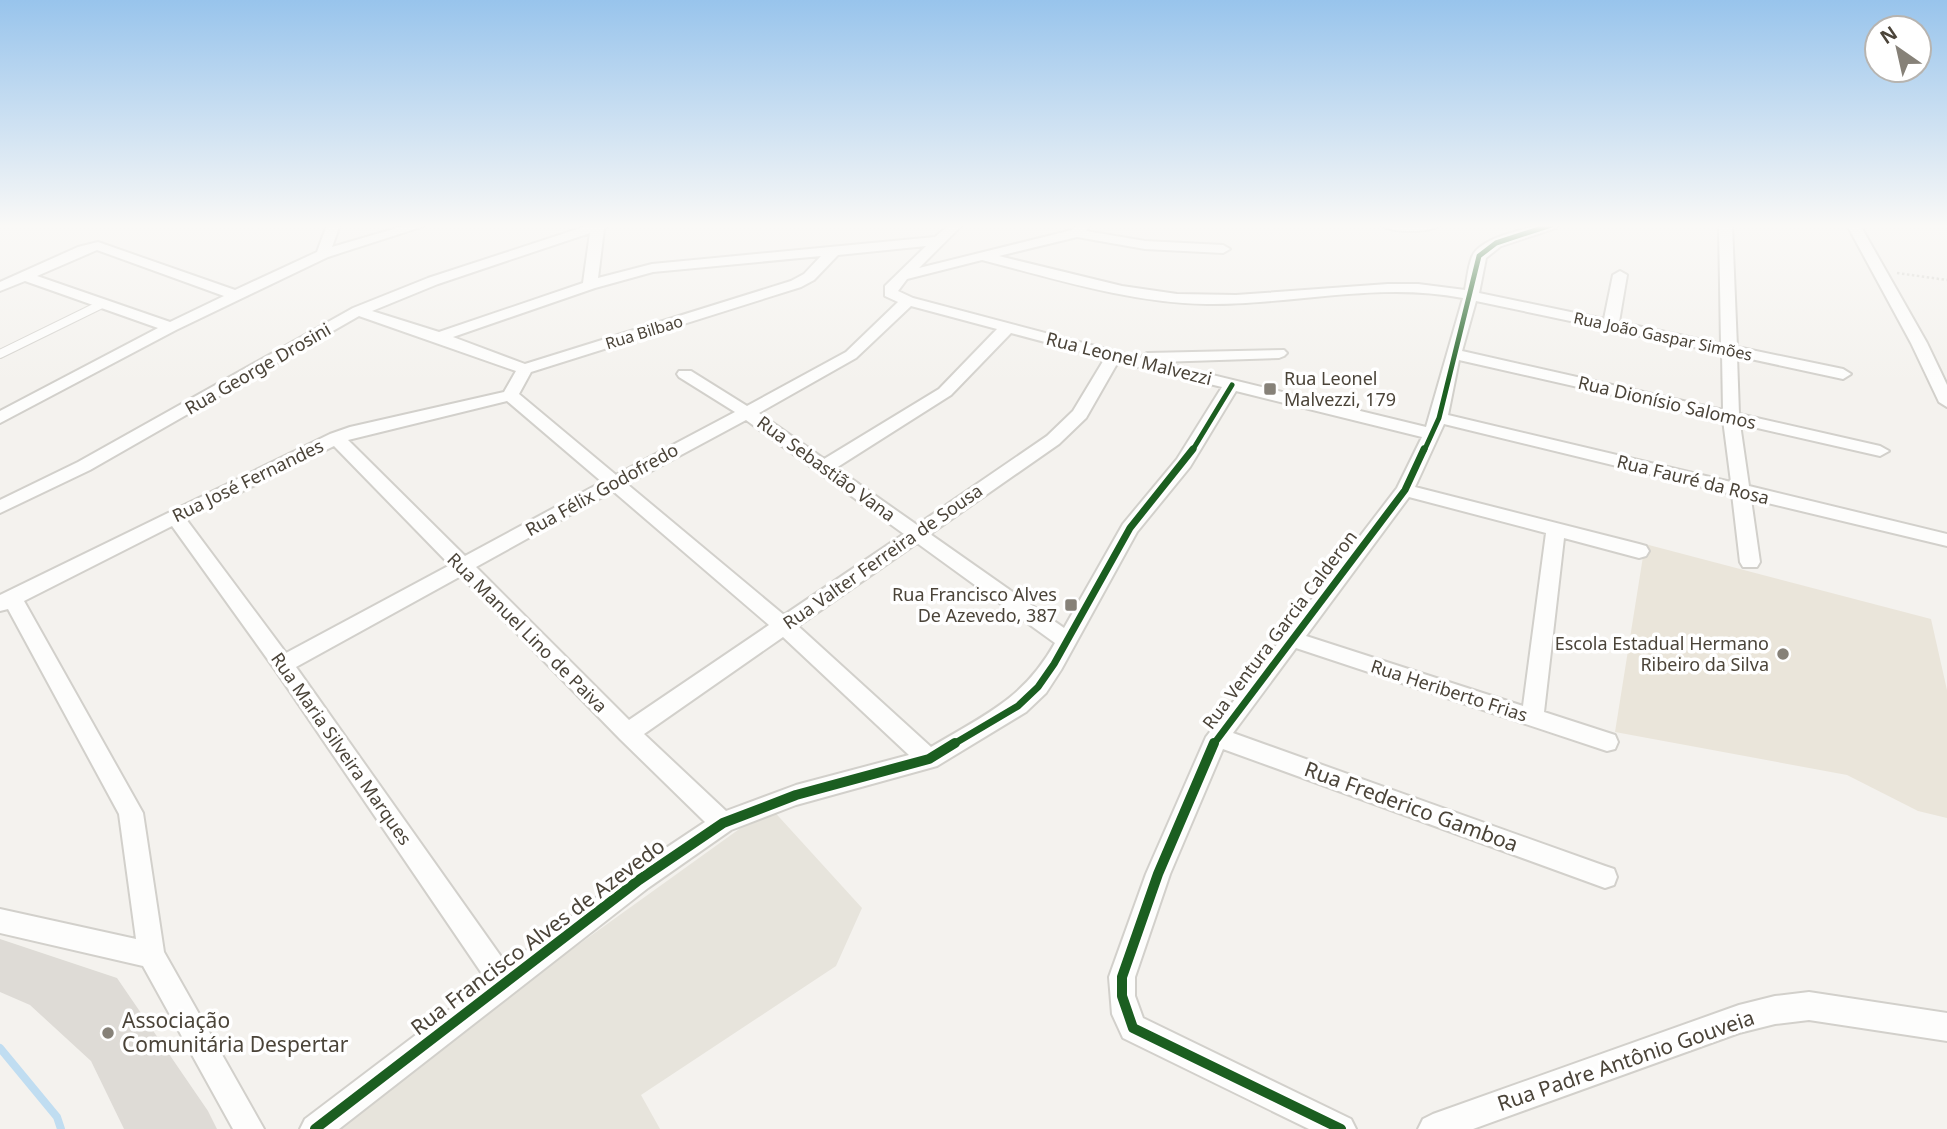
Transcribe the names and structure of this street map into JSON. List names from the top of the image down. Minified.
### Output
{"streets":{"street":["Rua Bilbao","Rua João Gaspar Simões","Rua Leonel Malvezzi","Rua George Drosini","Rua Dionísio Salomos","Rua Sebastião Vana","Rua Fauré da Rosa","Rua José Fernandes","Rua Félix Godofredo","Rua Valter Ferreira de Sousa","Rua Ventura Garcia Calderon","Rua Manuel Lino de Paiva","Rua Heriberto Frias","Rua Maria Silveira Marques","Rua Frederico Gamboa","Rua Francisco Alves de Azevedo","Rua Padre Antônio Gouveia"]},"crossings":[["Rua João Gaspar Simões","Rua Ventura Garcia Calderon"],["Rua Leonel Malvezzi","Rua Fauré da Rosa"],["Rua Leonel Malvezzi","Rua Félix Godofredo"],["Rua Leonel Malvezzi","Rua Valter Ferreira de Sousa"],["Rua Leonel Malvezzi","Rua Ventura Garcia Calderon"],["Rua Leonel Malvezzi","Rua Francisco Alves de Azevedo"],["Rua Dionísio Salomos","Rua Ventura Garcia Calderon"],["Rua Sebastião Vana","Rua Félix Godofredo"],["Rua Sebastião Vana","Rua Valter Ferreira de Sousa"],["Rua Sebastião Vana","Rua Francisco Alves de Azevedo"],["Rua Fauré da Rosa","Rua Ventura Garcia Calderon"],["Rua José Fernandes","Rua Manuel Lino de Paiva"],["Rua José Fernandes","Rua Maria Silveira Marques"],["Rua Félix Godofredo","Rua Manuel Lino de Paiva"],["Rua Félix Godofredo","Rua Maria Silveira Marques"],["Rua Valter Ferreira de Sousa","Rua Manuel Lino de Paiva"],["Rua Ventura Garcia Calderon","Rua Heriberto Frias"],["Rua Ventura Garcia Calderon","Rua Frederico Gamboa"],["Rua Manuel Lino de Paiva","Rua Francisco Alves de Azevedo"],["Rua Maria Silveira Marques","Rua Francisco Alves de Azevedo"]],"places":{"transit":["Rua Leonel Malvezzi, 179","Rua Francisco Alves De Azevedo, 387"],"other":["Escola Estadual Hermano Ribeiro da Silva","Associação Comunitária Despertar"]},"north":"top left"}
